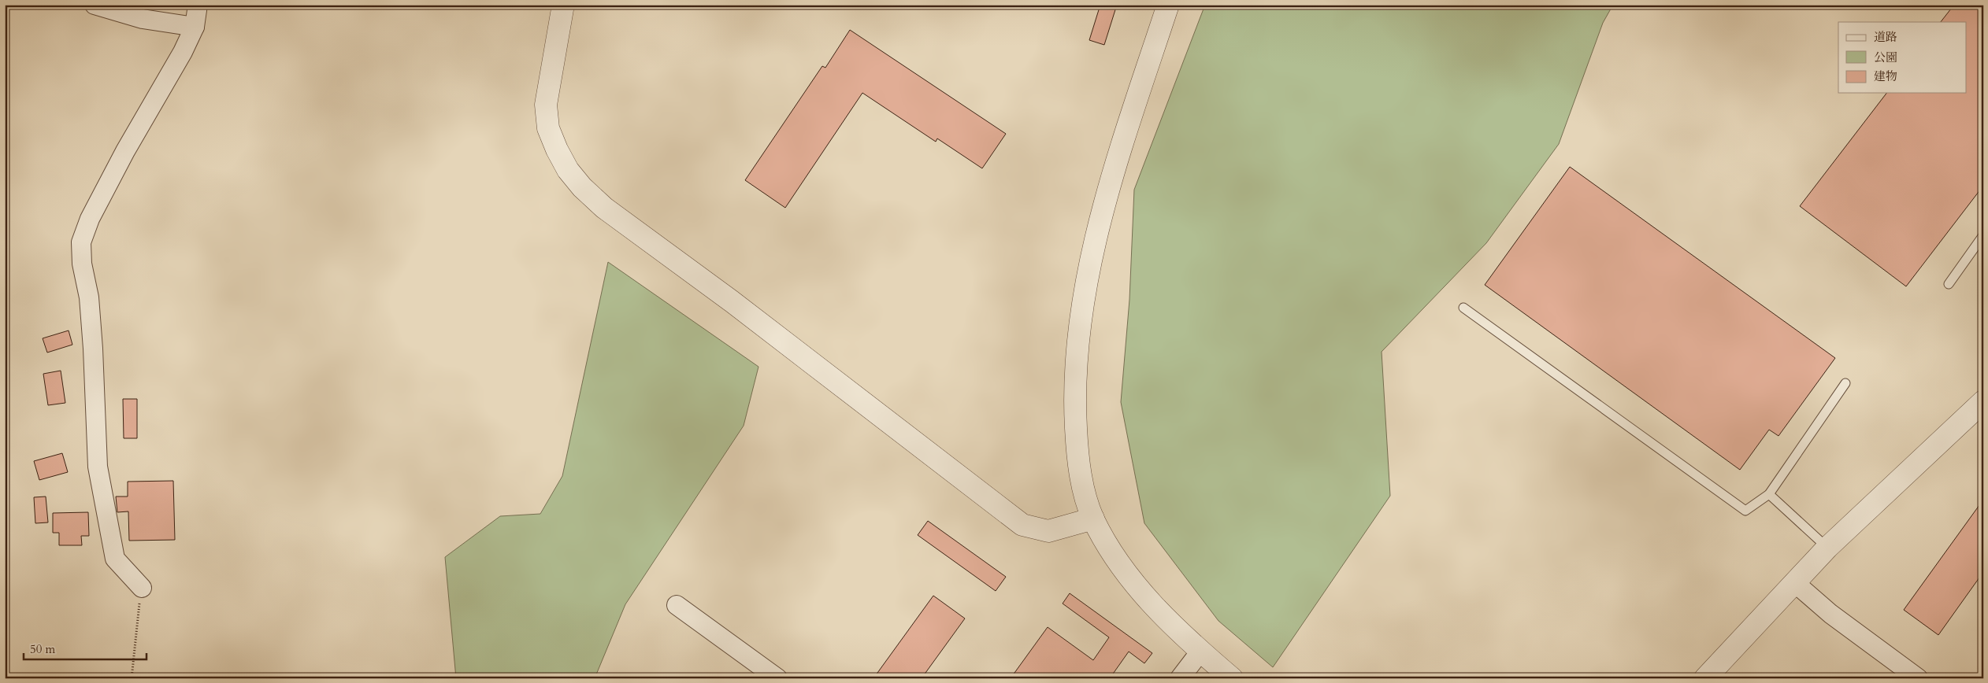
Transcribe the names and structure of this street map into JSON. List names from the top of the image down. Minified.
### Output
{"legend":["道路","公園","建物"],"scale_bar":"50 m"}
